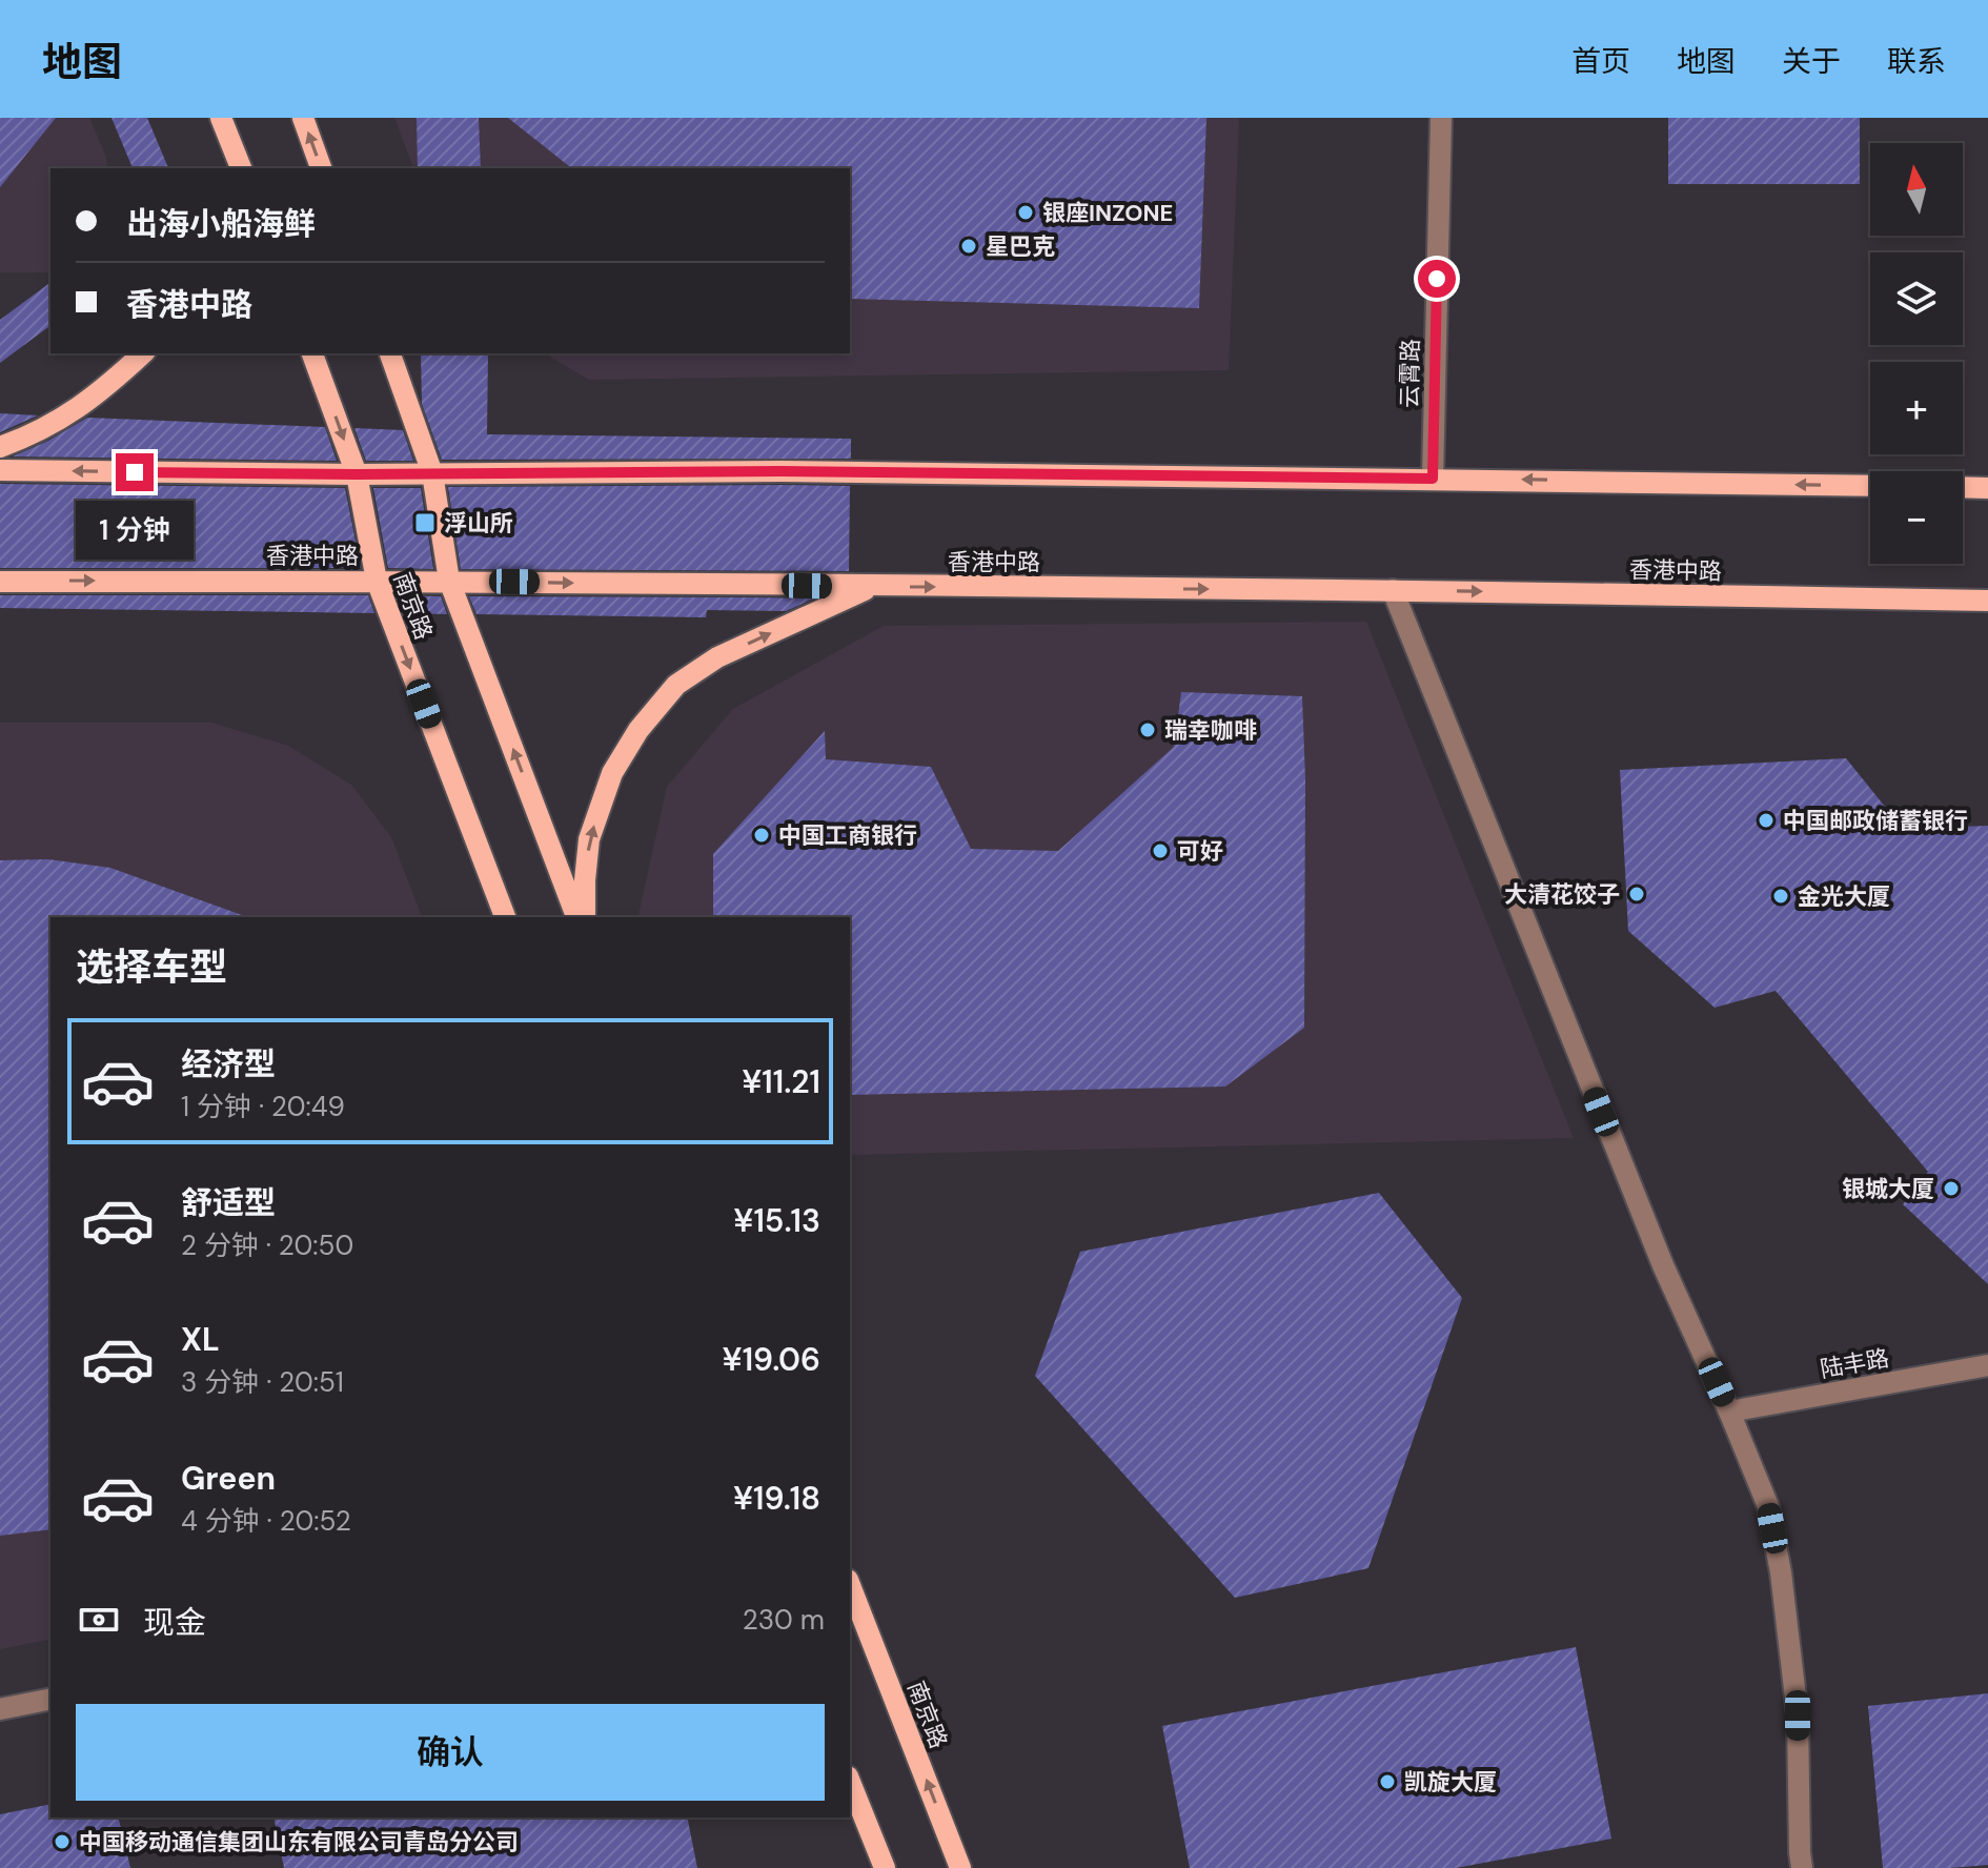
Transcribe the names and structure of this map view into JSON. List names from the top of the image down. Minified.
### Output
{"streets":{"main road":["香港中路","南京路"],"street":["云霄路","陆丰路"]},"crossings":[["香港中路","南京路"]],"places":{"other":["银座INZONE","星巴克","瑞幸咖啡","中国邮政储蓄银行","中国工商银行","可好","大清花饺子","金光大厦","银城大厦","凯旋大厦","中国移动通信集团山东有限公司青岛分公司"],"transit":["浮山所"]},"north":"top","page":{"header":"地图","nav":["首页","地图","关于","联系"],"map_buttons":["+","−"],"banner":["出海小船海鲜","香港中路"],"bubble":"1 分钟","heading":"选择车型","list":[{"name":"经济型","note":"1 分钟 · 20:49","value":"¥11.21"},{"name":"舒适型","note":"2 分钟 · 20:50","value":"¥15.13"},{"name":"XL","note":"3 分钟 · 20:51","value":"¥19.06"},{"name":"Green","note":"4 分钟 · 20:52","value":"¥19.18"}],"pay":["现金","230 m"],"buttons":"确认"}}
